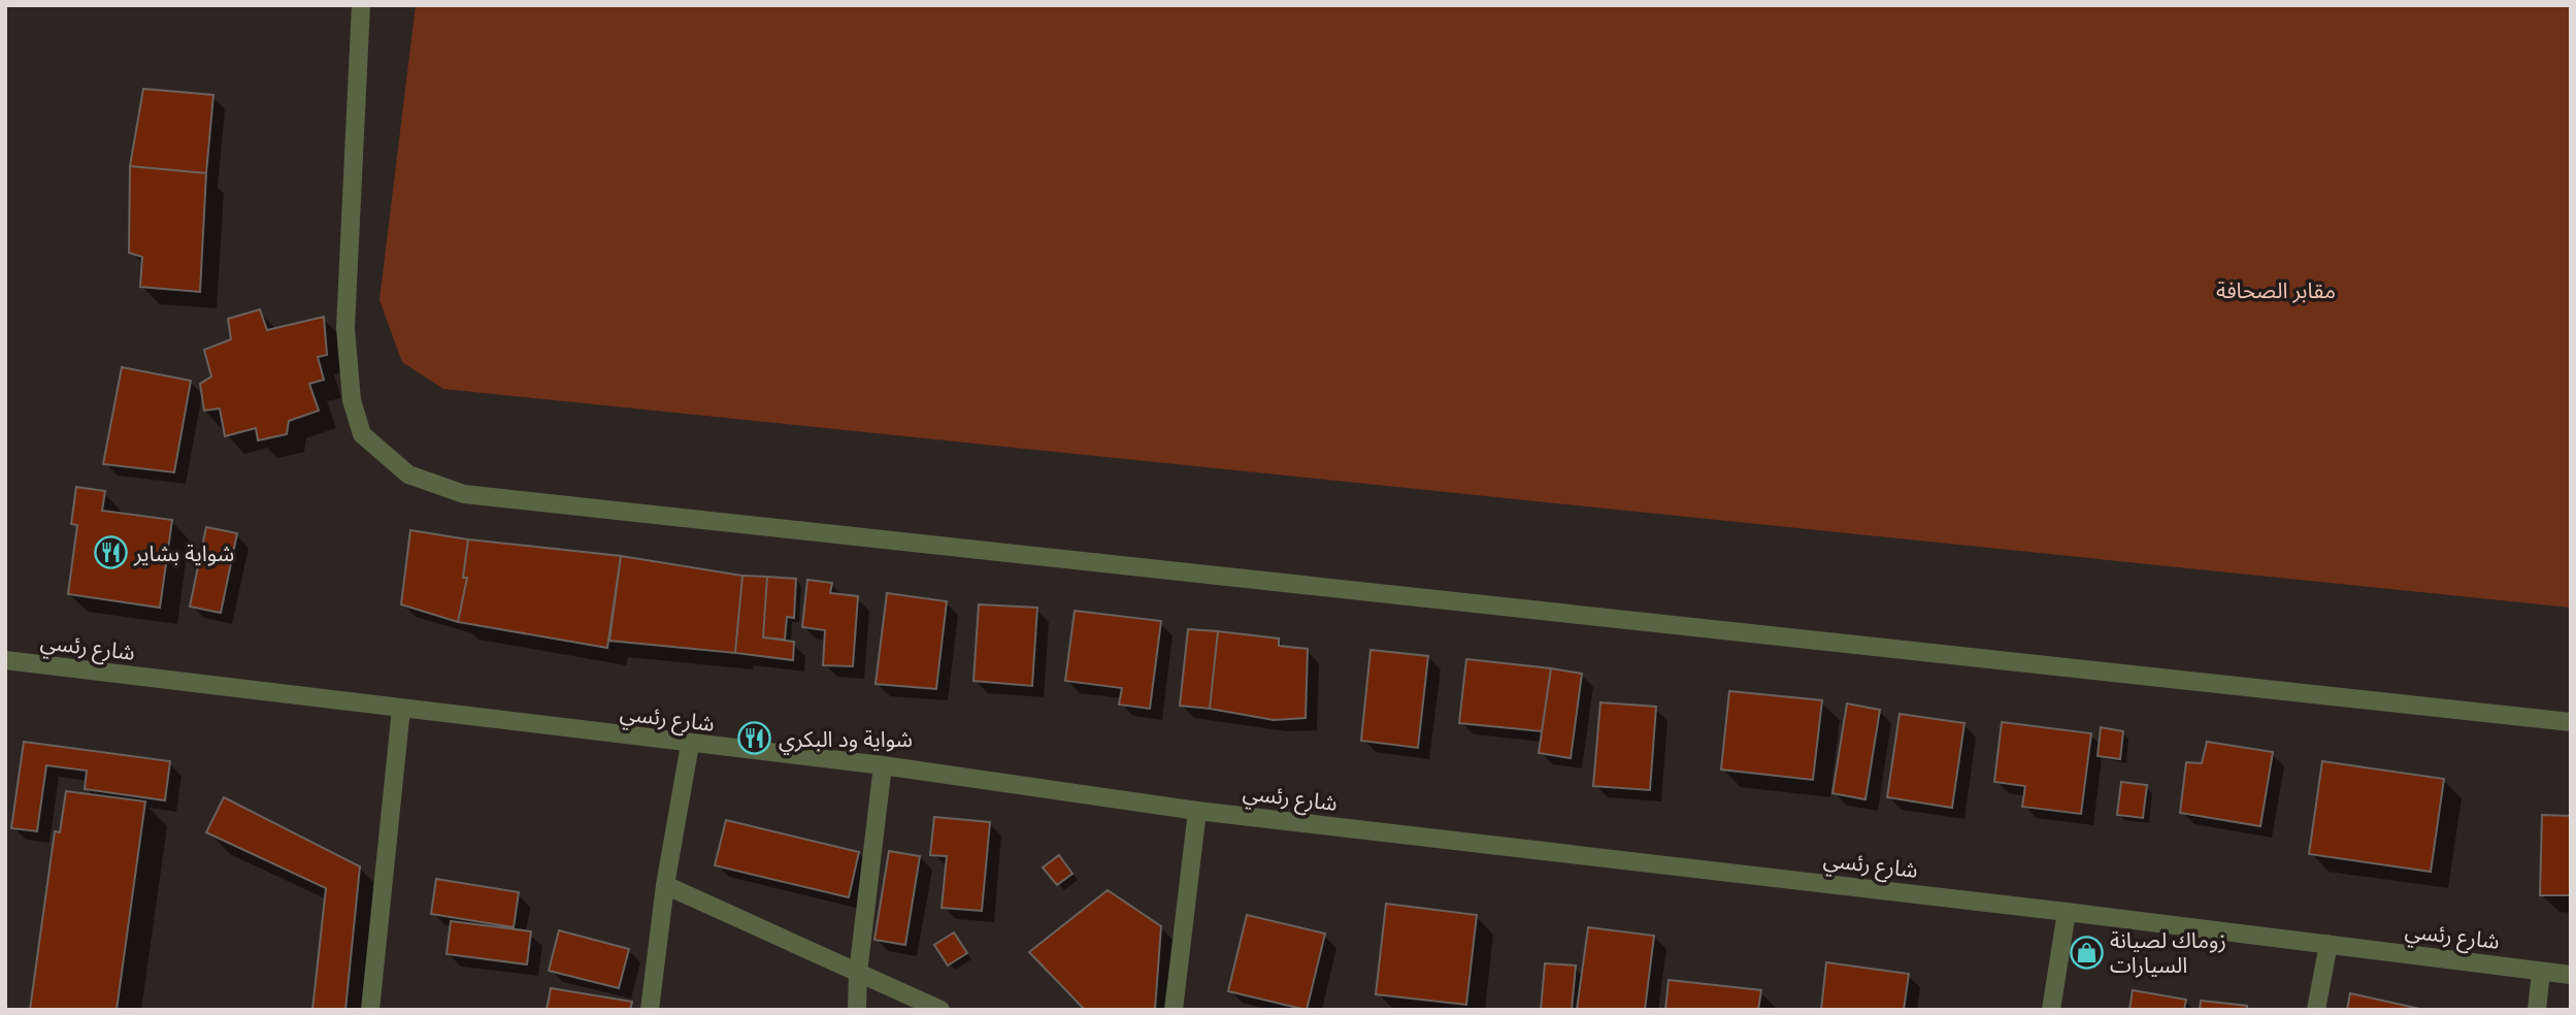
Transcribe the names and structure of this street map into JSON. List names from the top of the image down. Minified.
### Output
{"streets":{"street":["شارع رئسي"]},"parks":["مقابر الصحافة"],"places":{"restaurant":["شواية بشاير","شواية ود البكري"],"shop":["زوماك لصيانة السيارات"]}}
